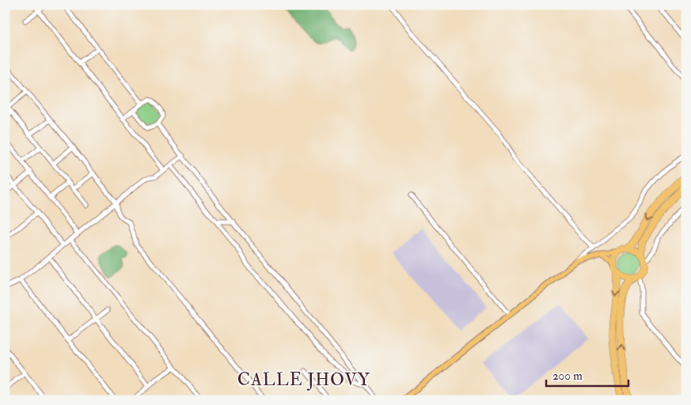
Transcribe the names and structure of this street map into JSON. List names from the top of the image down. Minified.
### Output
{"districts":["CALLE JHOVY"],"scale_bar":"200 m"}
